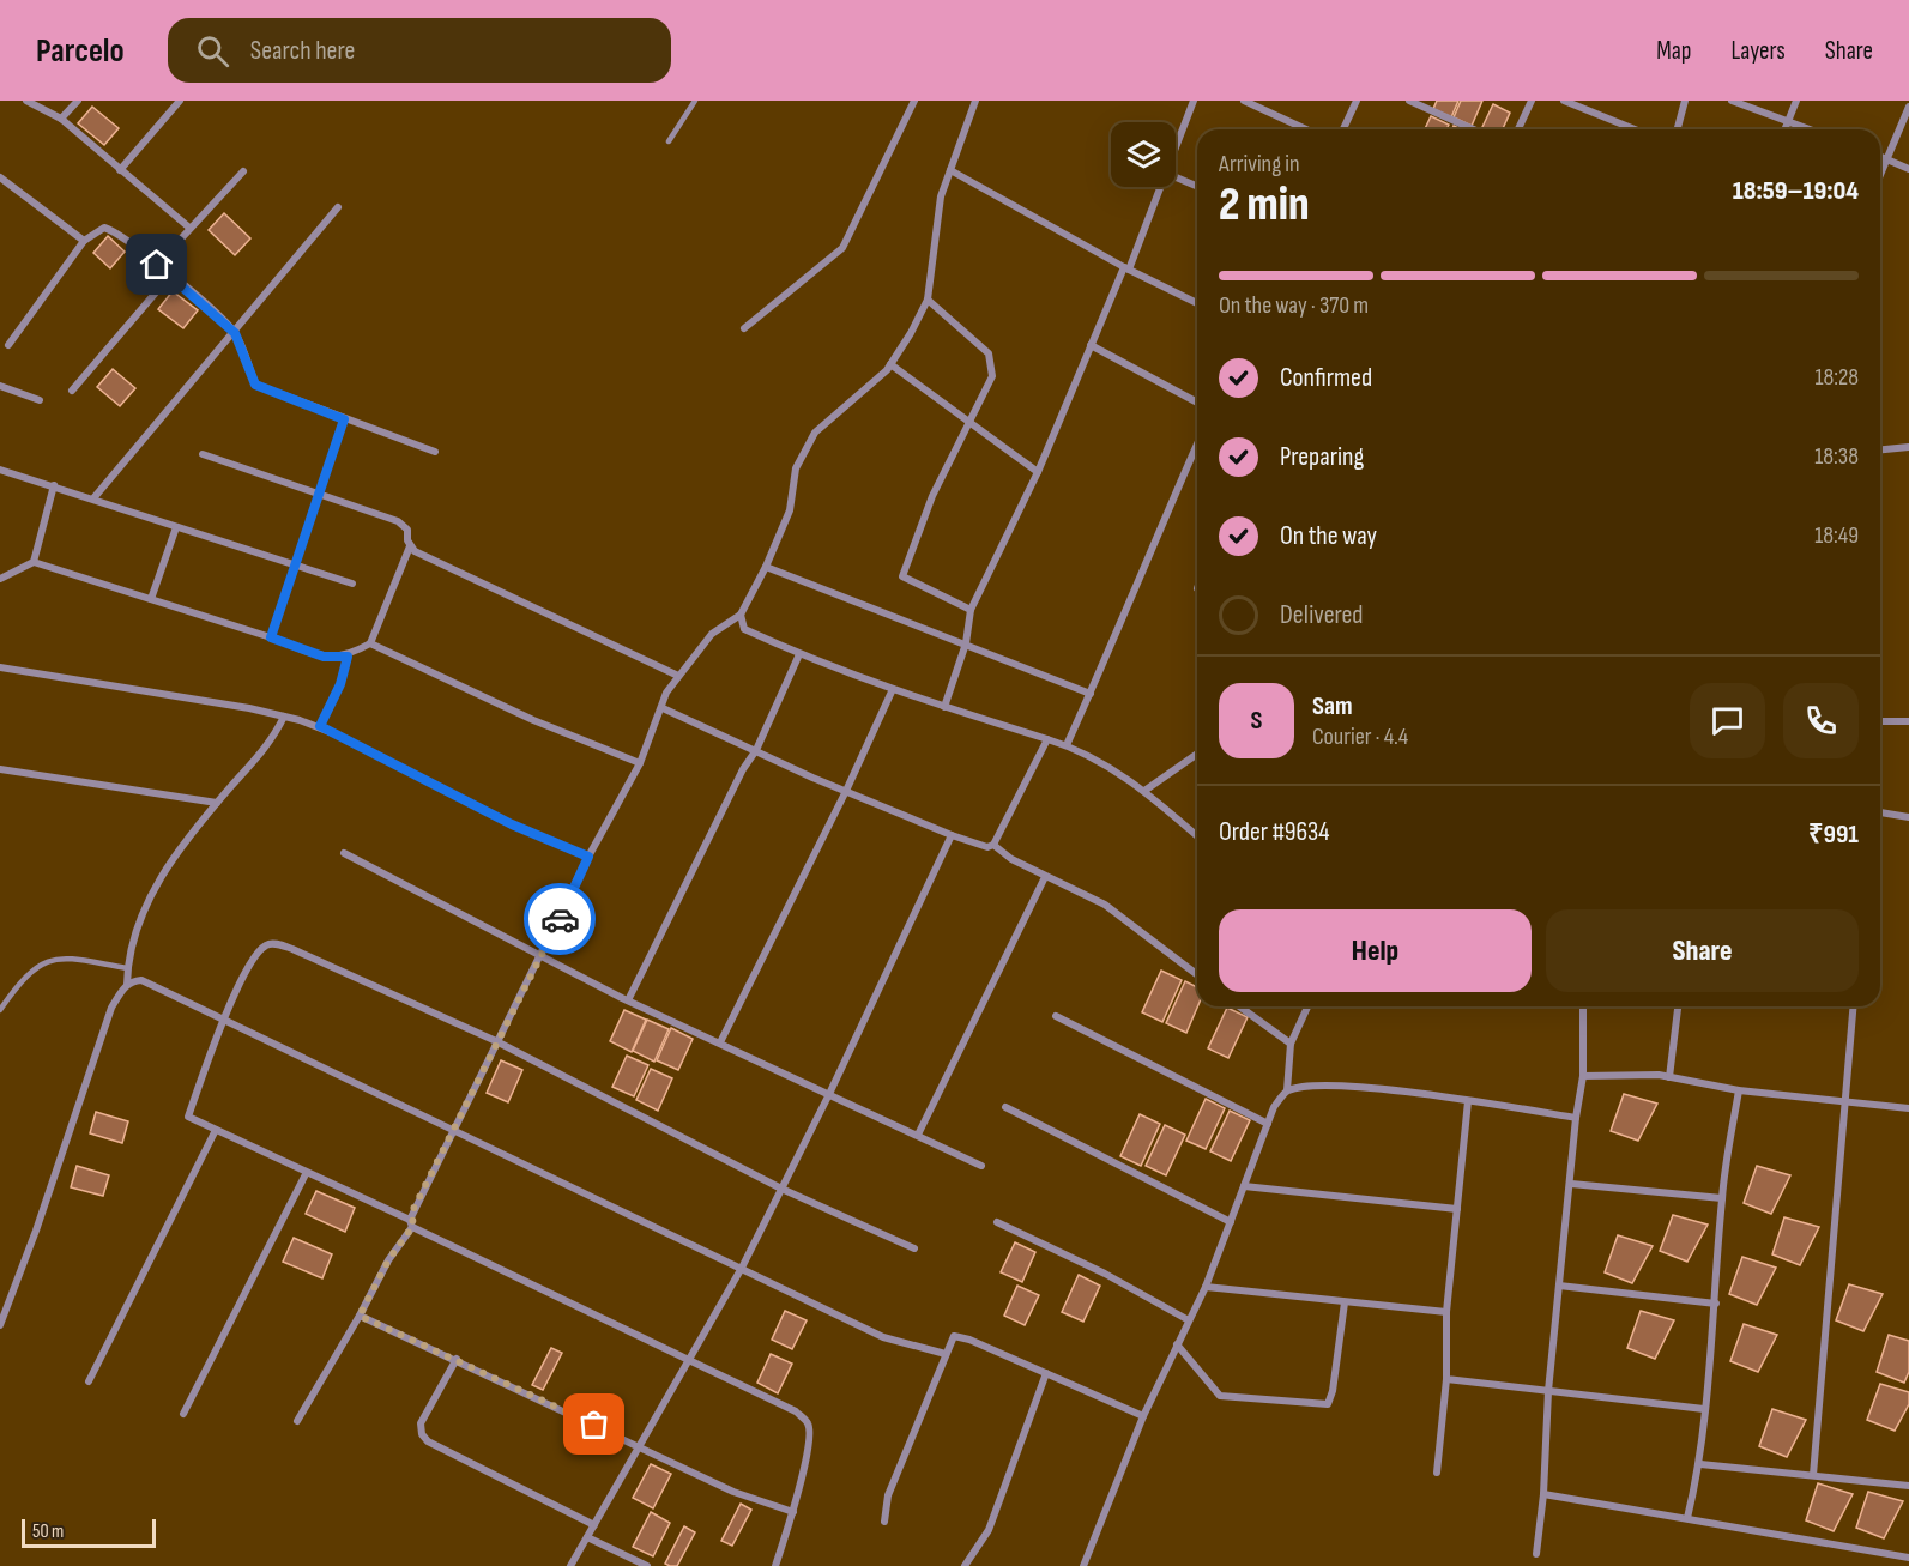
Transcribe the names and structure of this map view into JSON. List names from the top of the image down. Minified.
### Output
{"scale_bar":"50 m","page":{"header":"Parcelo","search":"Search here","nav":["Map","Layers","Share"],"heading":["2 min","Arriving in","18:59–19:04"],"panel":["Sam","Courier · 4.4","Order #9634","₹991"],"bar":"On the way · 370 m","list":[["Confirmed","18:28"],["Preparing","18:38"],["On the way","18:49"],"Delivered"],"round":"S","buttons":["Help","Share"],"scale":"50 m"}}
